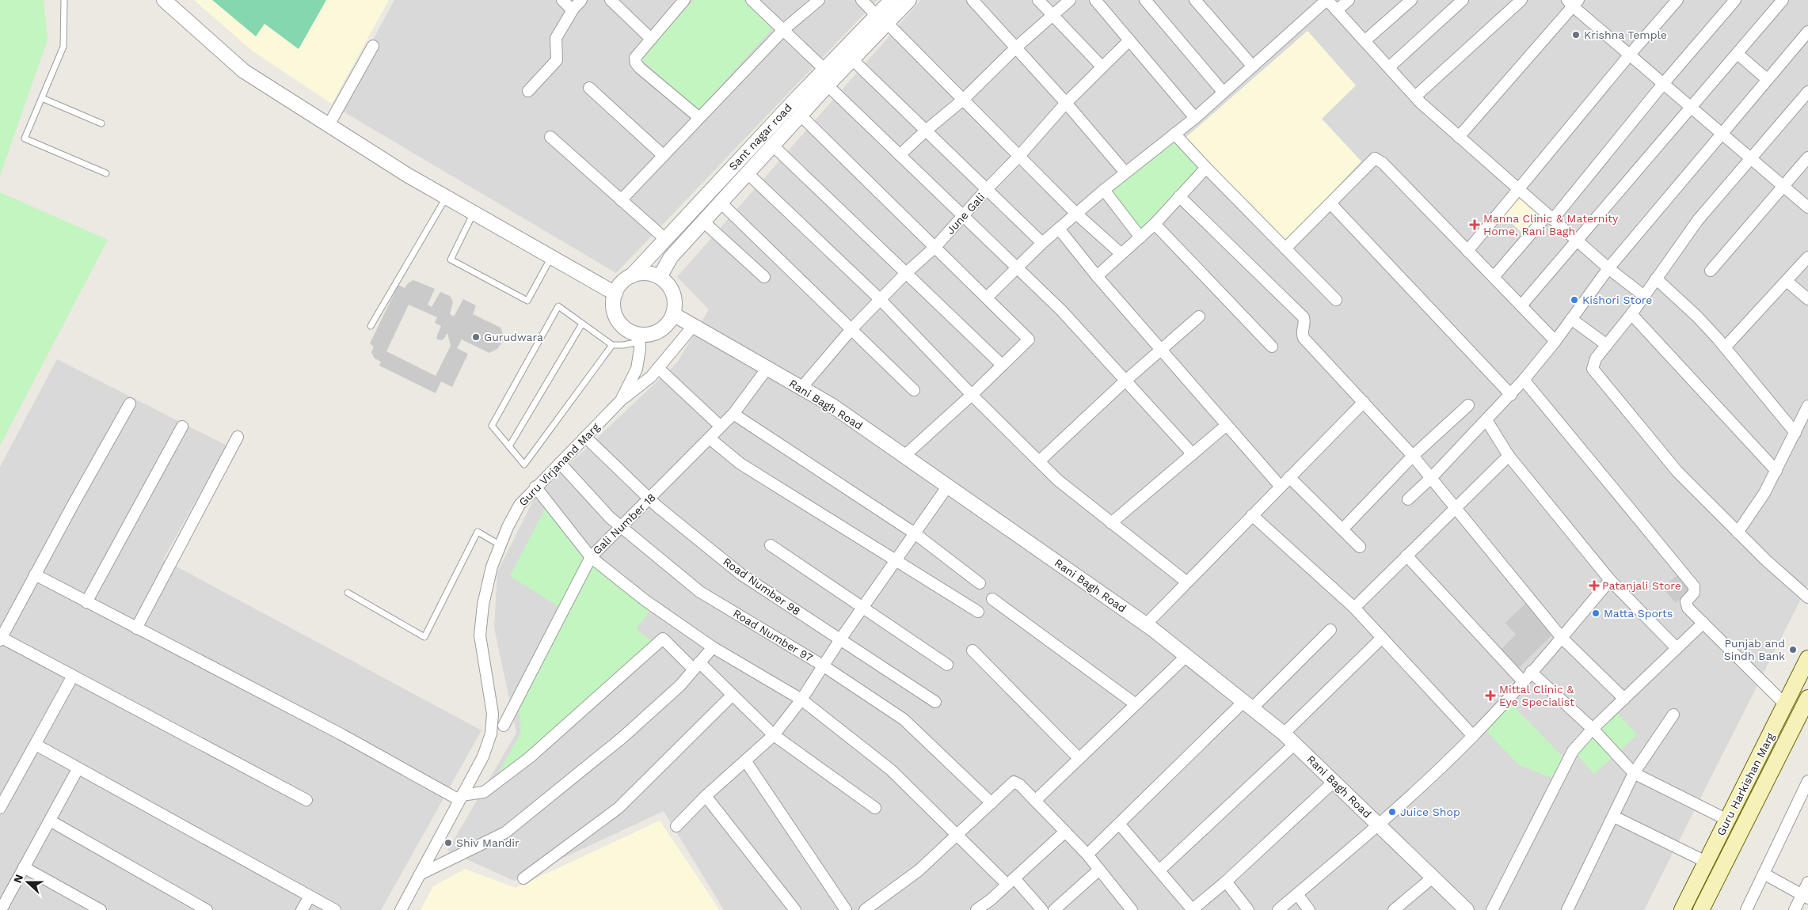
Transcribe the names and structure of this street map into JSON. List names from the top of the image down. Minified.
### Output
{"streets":{"main road":["Guru Harkishan Marg"],"street":["Sant nagar road","June Gali","Rani Bagh Road","Guru Virjanand Marg","Gali Number 18","Road Number 98","Road Number 97"]},"crossings":[["Sant nagar road","Rani Bagh Road"],["Sant nagar road","Guru Virjanand Marg"],["June Gali","Rani Bagh Road"],["Rani Bagh Road","Guru Virjanand Marg"],["Rani Bagh Road","Gali Number 18"],["Guru Virjanand Marg","Road Number 98"],["Guru Virjanand Marg","Road Number 97"],["Gali Number 18","Road Number 98"],["Gali Number 18","Road Number 97"]],"places":{"other":["Krishna Temple","Kishori Store","Gurudwara","Matta Sports","Punjab and Sindh Bank","Juice Shop","Shiv Mandir"],"health":["Manna Clinic & Maternity Home, Rani Bagh","Patanjali Store","Mittal Clinic & Eye Specialist"]},"north":"left"}
